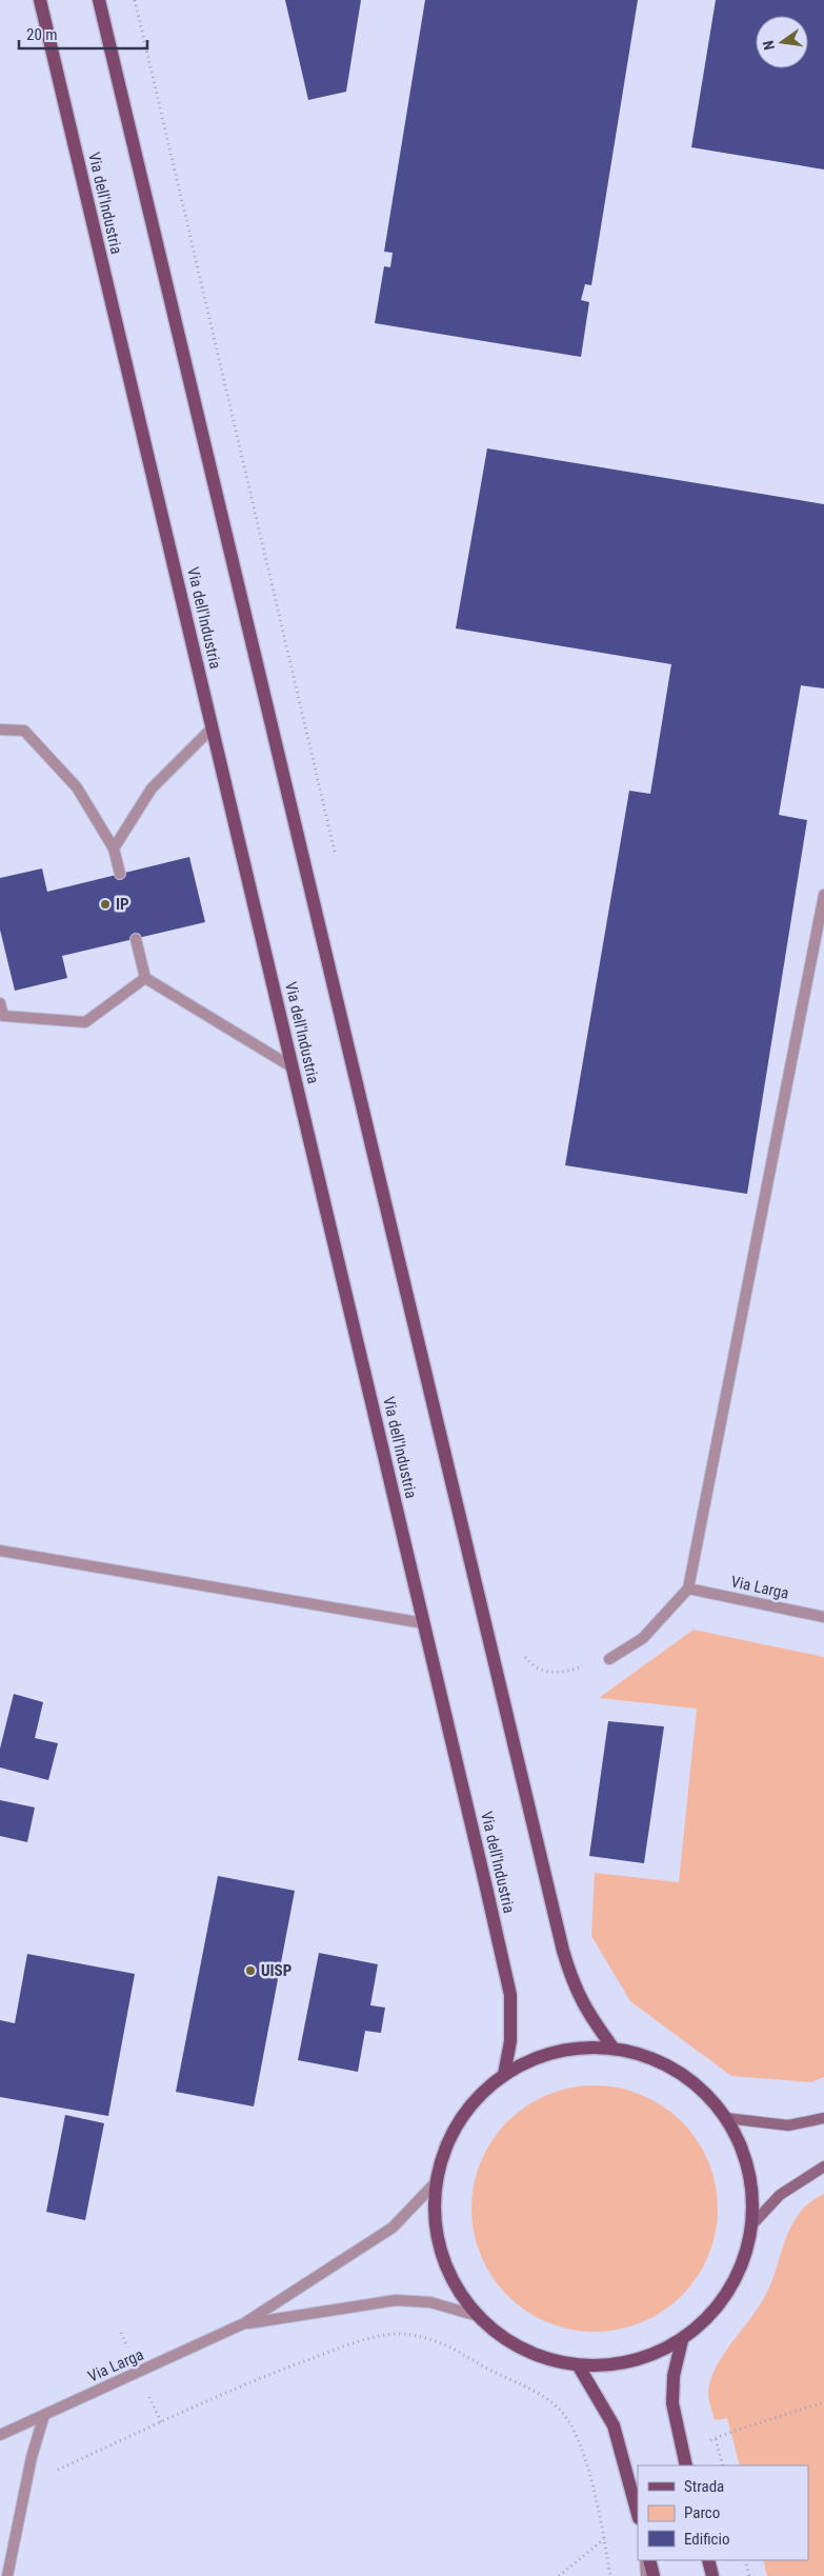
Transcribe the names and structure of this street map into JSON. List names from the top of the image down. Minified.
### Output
{"streets":{"main road":["Via dell'Industria"],"street":["Via Larga"]},"places":["IP","UISP"],"legend":["Strada","Parco","Edificio"],"scale_bar":"20 m","north":"left"}
